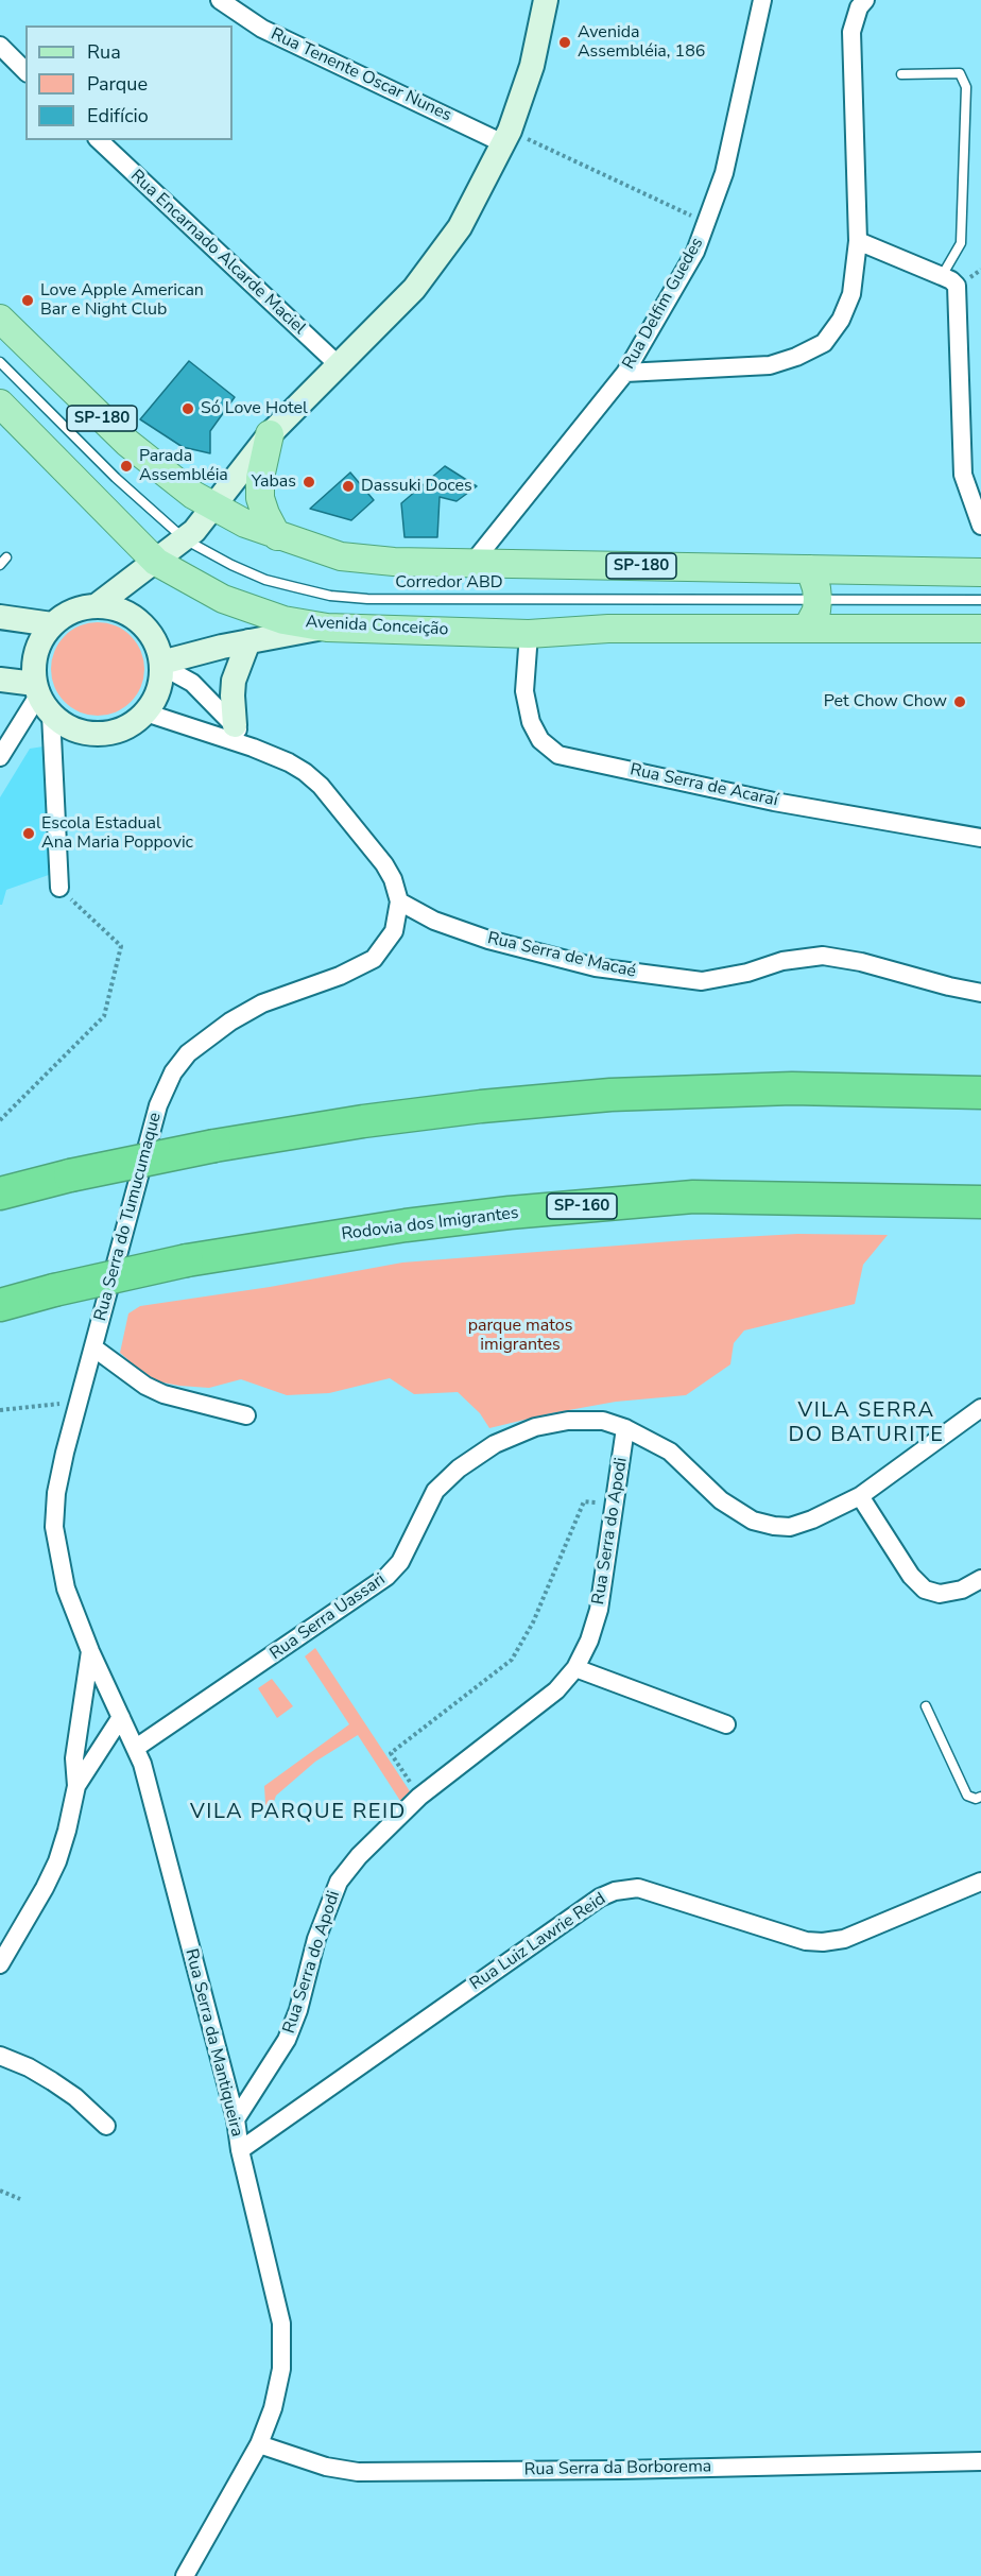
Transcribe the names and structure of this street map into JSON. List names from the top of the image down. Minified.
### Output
{"streets":{"highway":["SP-160","Rodovia dos Imigrantes"],"main road":["SP-180","Avenida Conceição"],"street":["Rua Tenente Oscar Nunes","Rua Encarnado Alcarde Maciel","Rua Delfim Guedes","Rua Serra de Acaraí","Rua Serra de Macaé","Rua Serra do Tumucumaque","Rua Serra do Apodi","Rua Serra Uassari","Rua Luiz Lawrie Reid","Rua Serra da Mantiqueira","Rua Serra da Borborema"],"lane":["Corredor ABD"]},"crossings":[["Rua Delfim Guedes","SP-180"],["Avenida Conceição","Rua Serra de Acaraí"],["Rua Serra de Macaé","Rua Serra do Tumucumaque"],["Rua Serra do Tumucumaque","Rua Serra da Mantiqueira"],["Rua Serra do Apodi","Rua Serra Uassari"],["Rua Serra do Apodi","Rua Serra da Mantiqueira"],["Rua Serra Uassari","Rua Serra da Mantiqueira"],["Rua Luiz Lawrie Reid","Rua Serra da Mantiqueira"],["Rua Serra da Mantiqueira","Rua Serra da Borborema"]],"districts":["VILA SERRA DO BATURITE","VILA PARQUE REID"],"parks":["parque matos imigrantes"],"places":["Avenida Assembléia, 186","Love Apple American Bar e Night Club","Só Love Hotel","Parada Assembléia","Yabas","Dassuki Doces","Pet Chow Chow","Escola Estadual Ana Maria Poppovic"],"legend":["Rua","Parque","Edifício"]}
